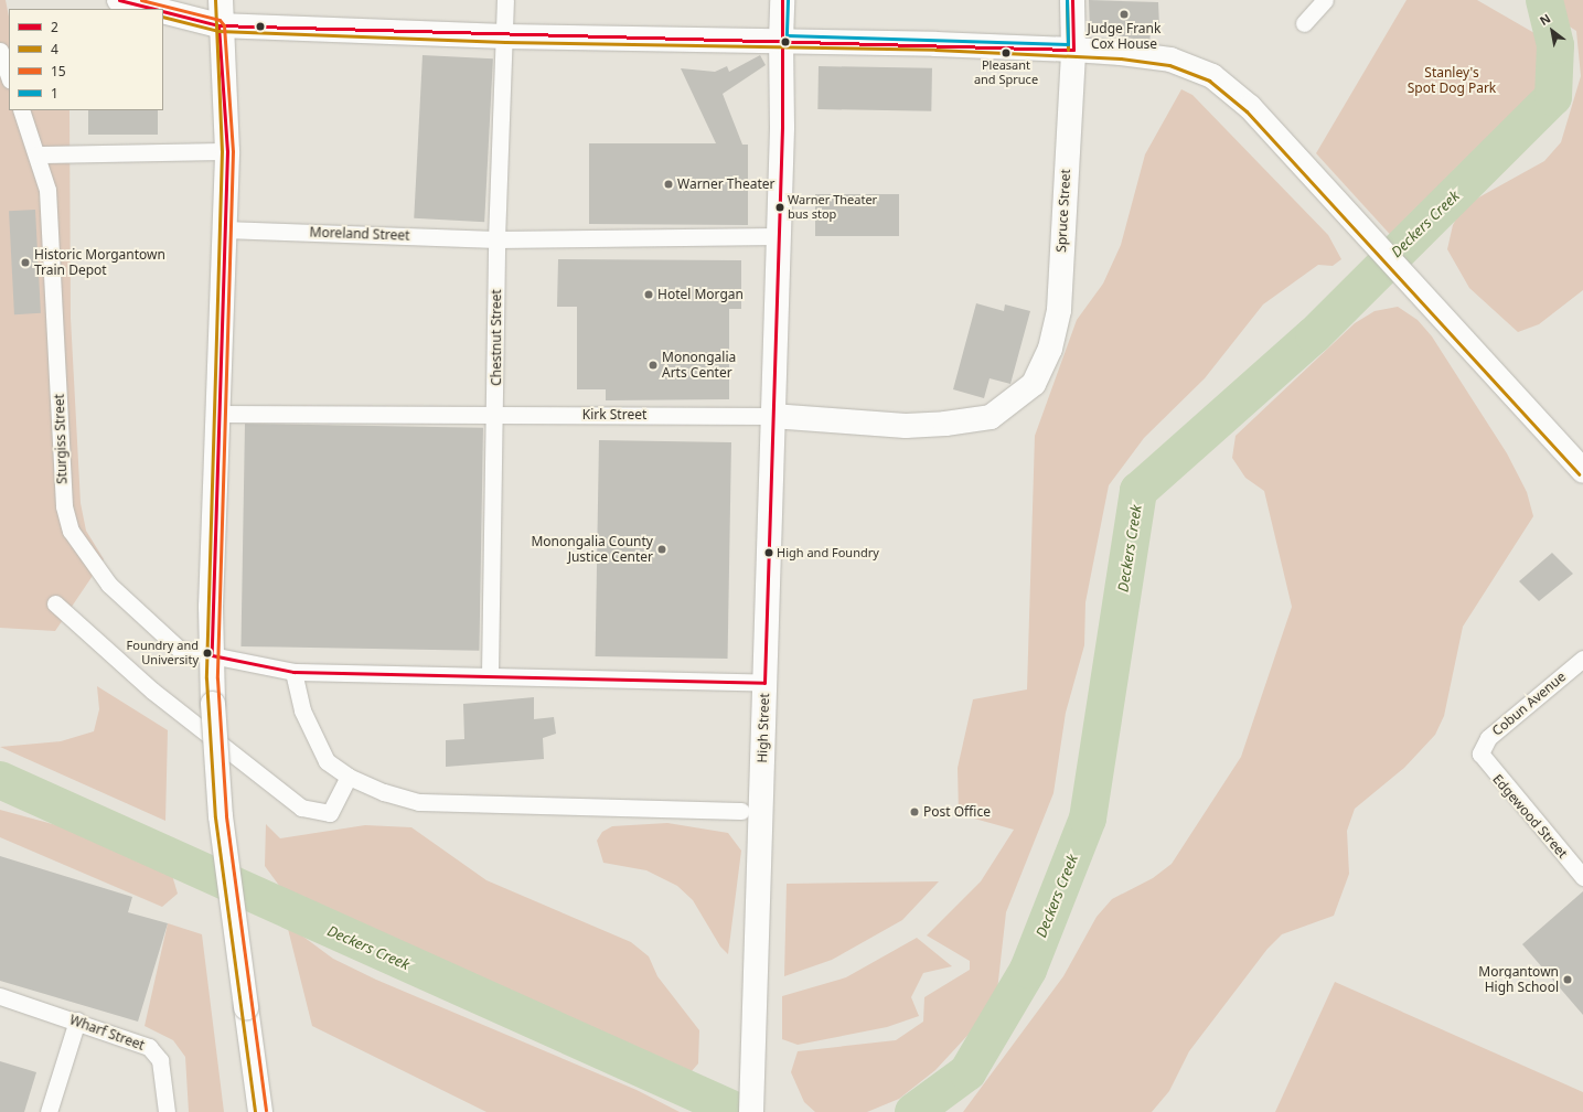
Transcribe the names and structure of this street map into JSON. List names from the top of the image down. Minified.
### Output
{"streets":{"street":["Spruce Street","Moreland Street","Chestnut Street","Kirk Street","Sturgiss Street","Cobun Avenue","High Street","Edgewood Street","Wharf Street"]},"crossings":[["Spruce Street","Kirk Street"],["Moreland Street","Chestnut Street"],["Moreland Street","High Street"],["Chestnut Street","Kirk Street"],["Chestnut Street","Sturgiss Street"],["Kirk Street","High Street"],["Sturgiss Street","High Street"],["Cobun Avenue","Edgewood Street"]],"water":["Deckers Creek"],"parks":["Stanley's Spot Dog Park"],"places":["Judge Frank Cox House","Pleasant and Spruce","Warner Theater","Warner Theater bus stop","Historic Morgantown Train Depot","Hotel Morgan","Monongalia Arts Center","Monongalia County Justice Center","High and Foundry","Foundry and University","Post Office","Morgantown High School"],"lines":["transit line 2","transit line 4","transit line 15","transit line 1"],"legend":["2","4","15","1"],"north":"top left"}
